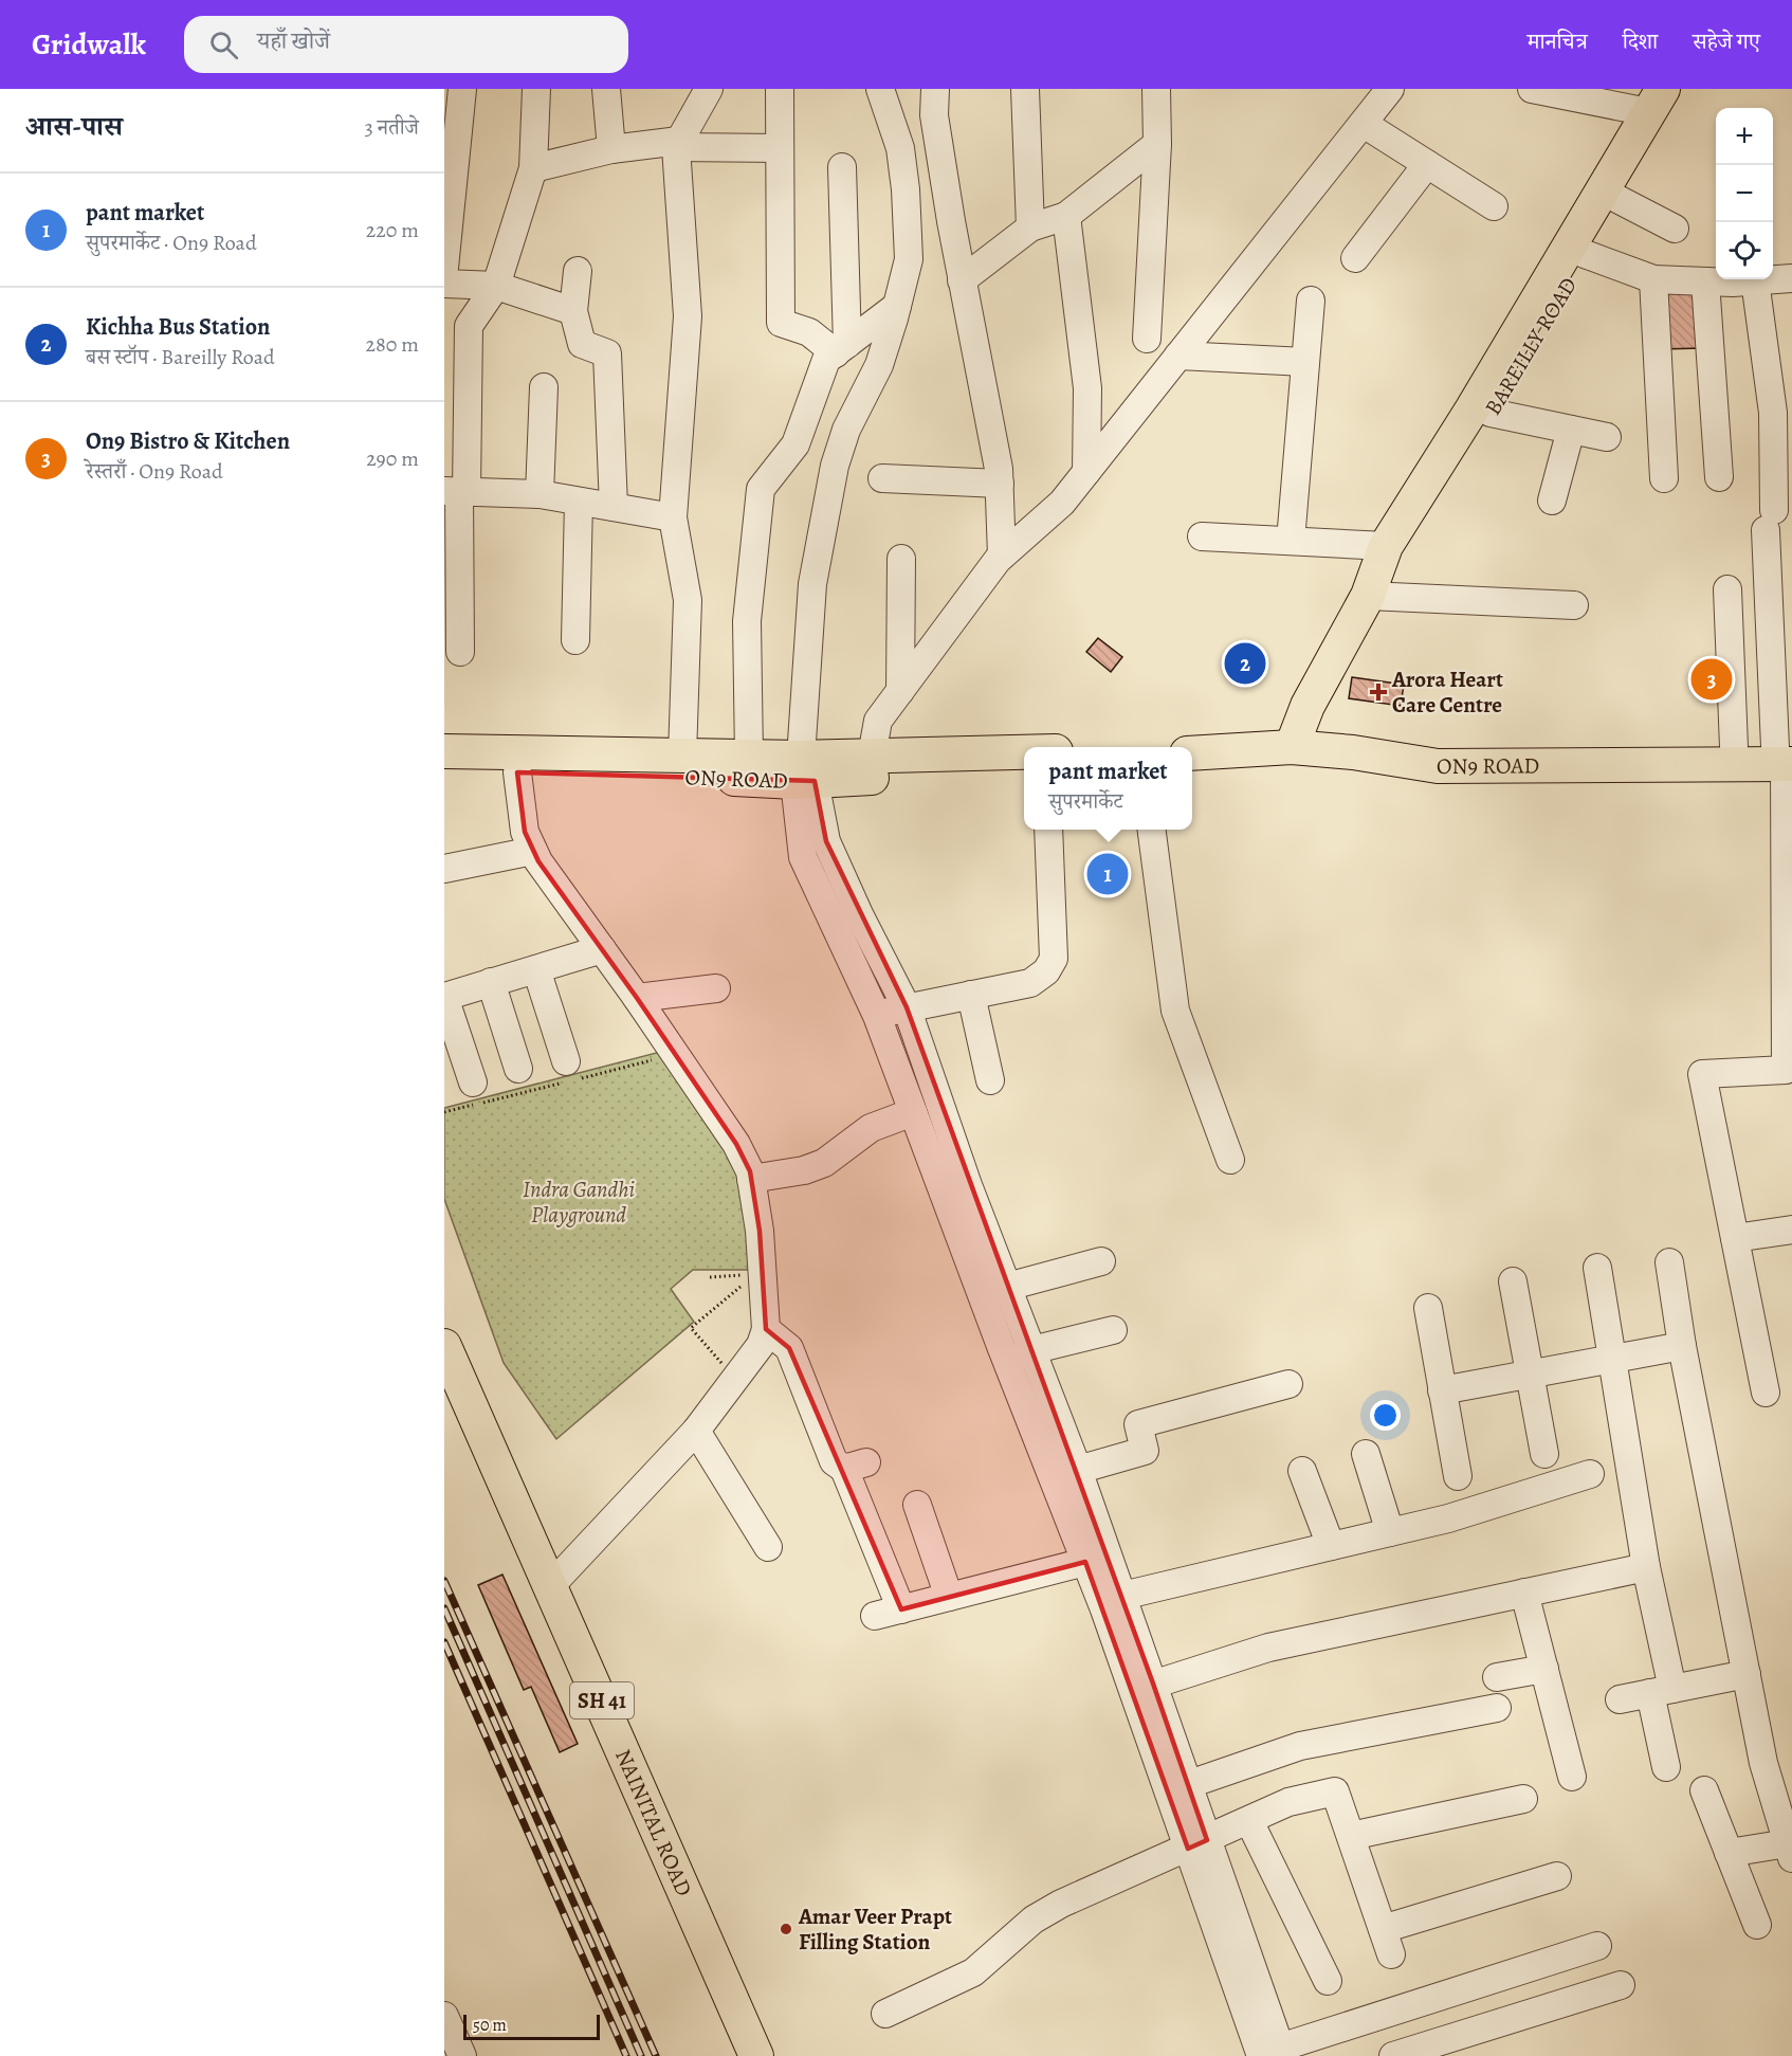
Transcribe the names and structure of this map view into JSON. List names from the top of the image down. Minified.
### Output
{"streets":{"main road":["BAREILLY ROAD","ON9 ROAD","SH 41","NAINITAL ROAD"]},"crossings":[["BAREILLY ROAD","ON9 ROAD"]],"parks":["Indra Gandhi Playground"],"places":{"health":["Arora Heart Care Centre"],"other":["Amar Veer Prapt Filling Station"]},"scale_bar":"50 m","page":{"header":"Gridwalk","search":"यहाँ खोजें","nav":["मानचित्र","दिशा","सहेजे गए"],"heading":["आस-पास","3 नतीजे"],"map_buttons":["+","−"],"list":[{"mark":"1","name":"pant market","note":"सुपरमार्केट · On9 Road","value":"220 m"},{"mark":"2","name":"Kichha Bus Station","note":"बस स्टॉप · Bareilly Road","value":"280 m"},{"mark":"3","name":"On9 Bistro & Kitchen","note":"रेस्तराँ · On9 Road","value":"290 m"}],"pins":["2","3","1"],"popup":["pant market","सुपरमार्केट"],"scale":"50 m"}}
